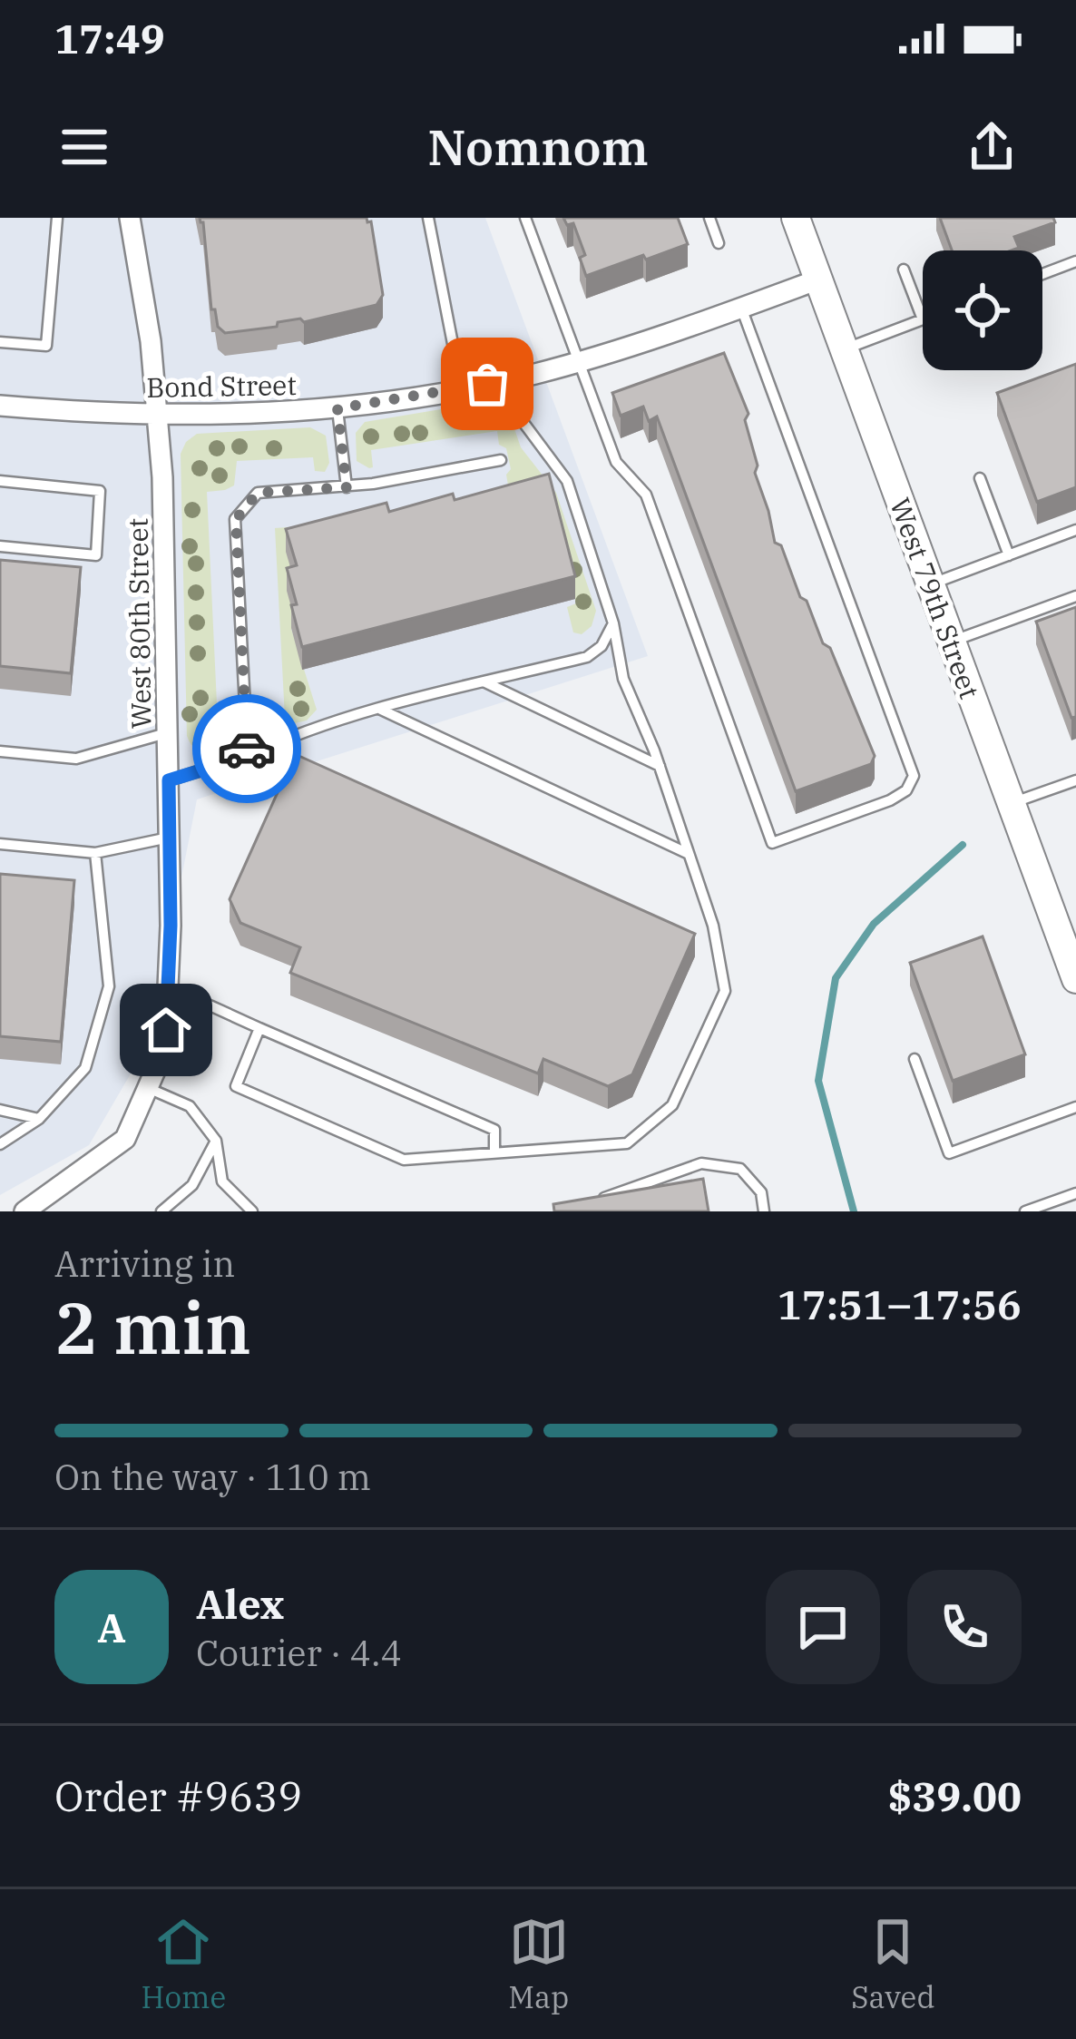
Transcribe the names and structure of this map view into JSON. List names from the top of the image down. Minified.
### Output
{"streets":{"street":["Bond Street","West 79th Street","West 80th Street"]},"crossings":[["Bond Street","West 79th Street"],["Bond Street","West 80th Street"]],"page":{"status":"17:49","header":"Nomnom","heading":["2 min","Arriving in","17:51–17:56"],"panel":["Alex","Courier · 4.4","Order #9639","$39.00"],"bar":"On the way · 110 m","round":"A","tabs":["Home","Map","Saved"]}}
